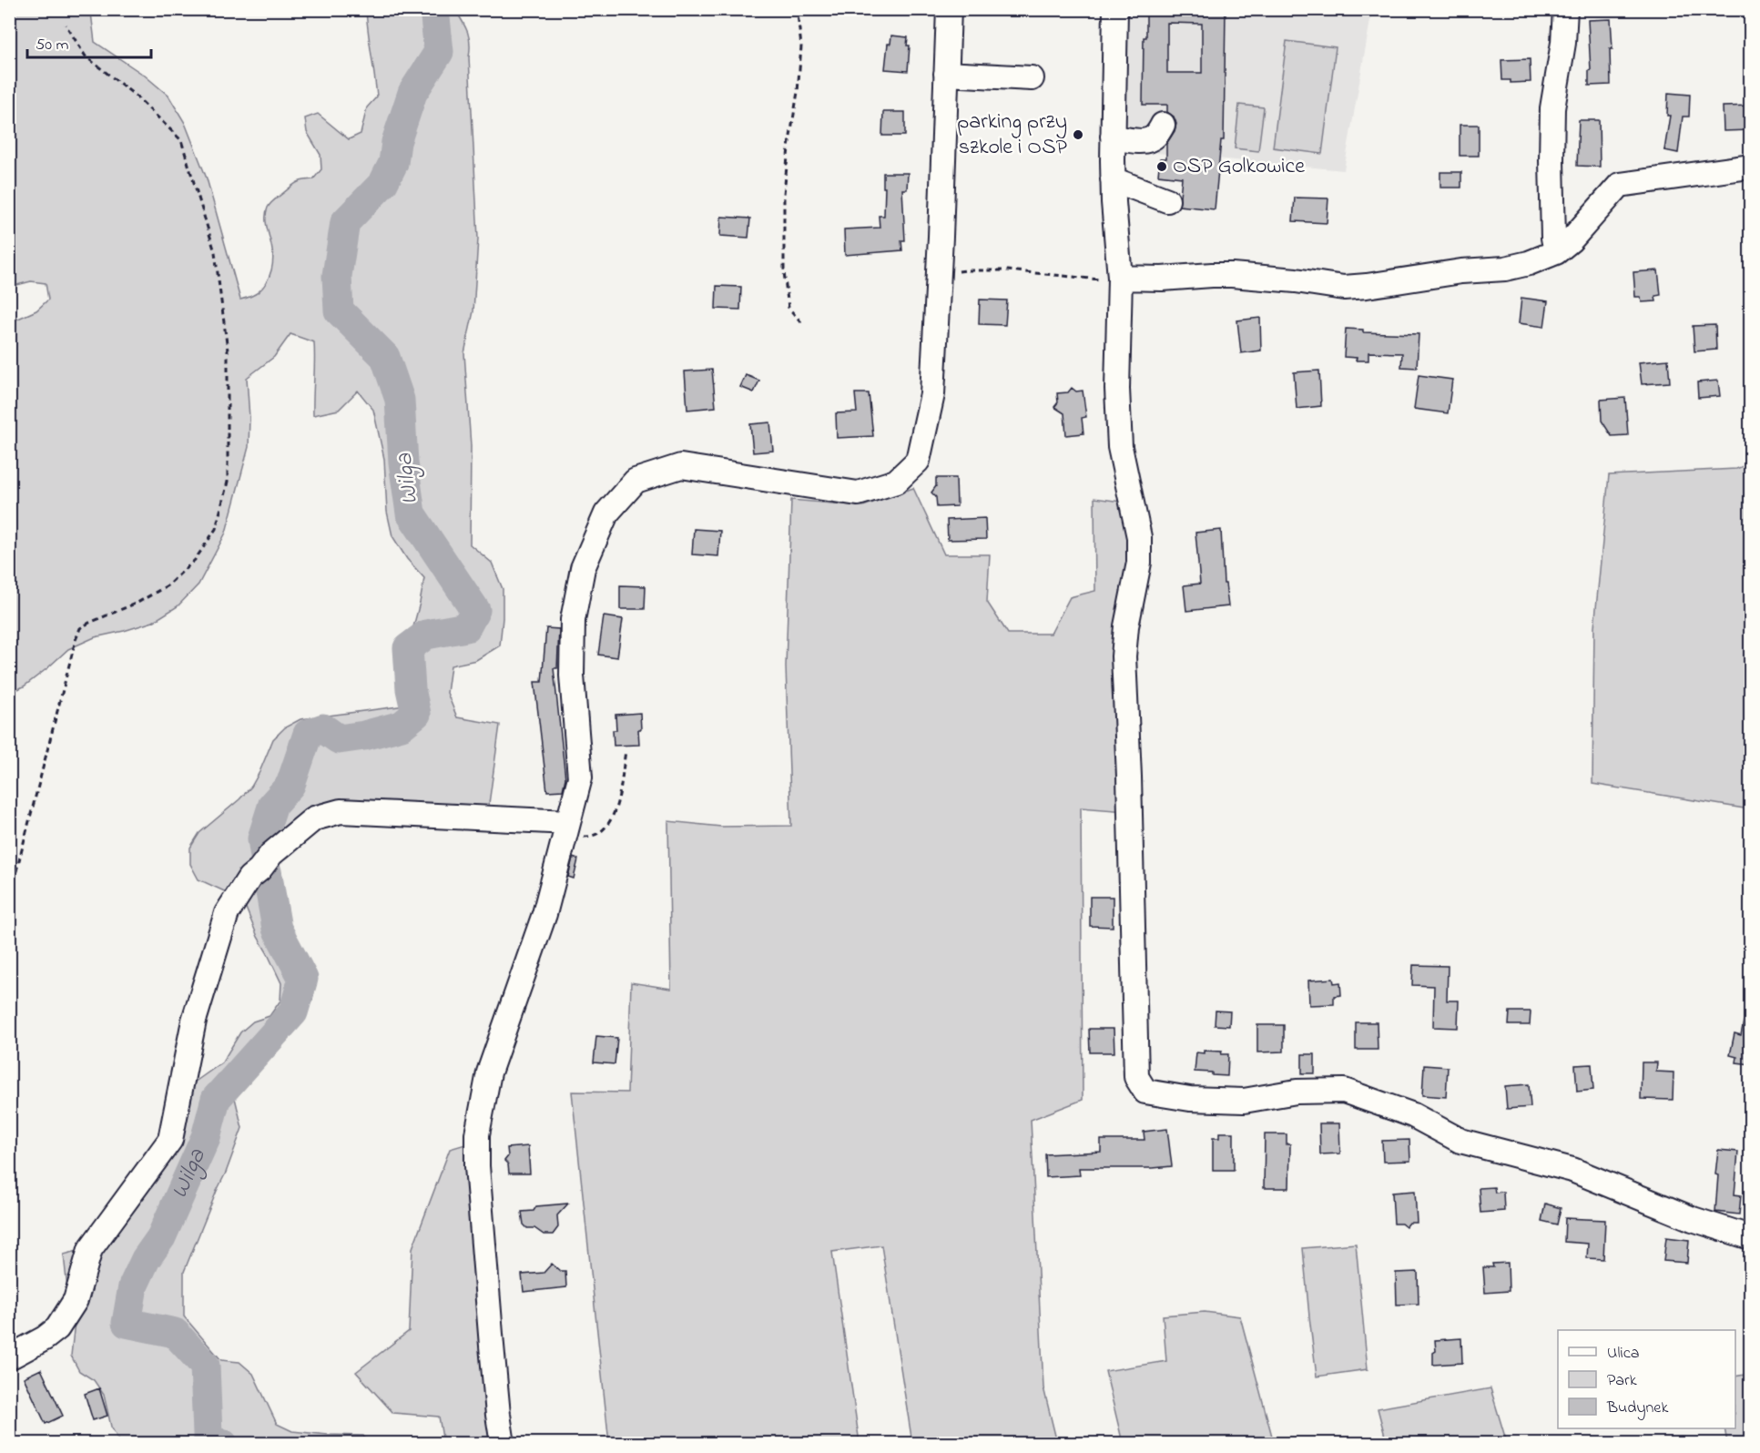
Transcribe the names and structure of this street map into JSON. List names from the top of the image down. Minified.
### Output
{"water":["Wilga"],"places":["parking przy szkole i OSP","OSP Golkowice"],"legend":["Ulica","Park","Budynek"],"scale_bar":"50 m"}
